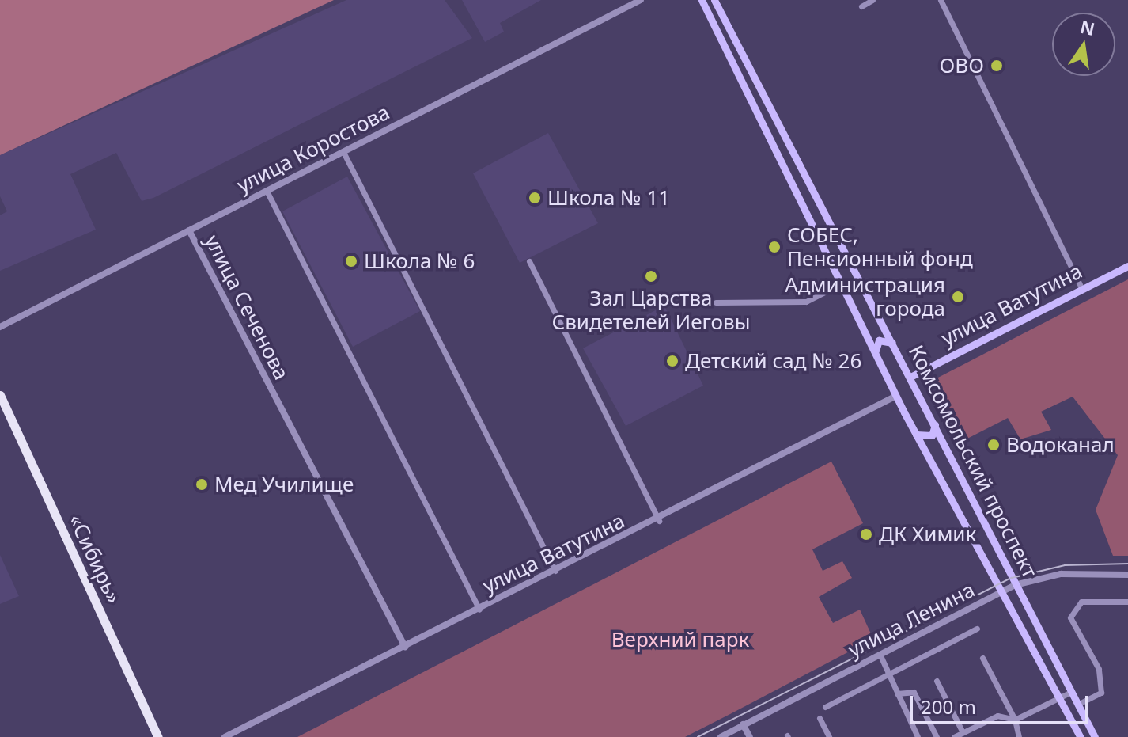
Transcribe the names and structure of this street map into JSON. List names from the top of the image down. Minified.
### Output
{"streets":{"main road":["улица Ватутина","Комсомольский проспект","«Сибирь»"],"street":["улица Коростова","улица Сеченова","улица Ленина"]},"crossings":[["улица Коростова","улица Сеченова"],["улица Ватутина","улица Сеченова"],["улица Ватутина","Комсомольский проспект"],["Комсомольский проспект","улица Ленина"]],"parks":["Верхний парк"],"places":["ОВО","Школа № 11","СОБЕС, Пенсионный фонд","Школа № 6","Зал Царства Свидетелей Иеговы","Администрация города","Детский сад № 26","Водоканал","Мед Училище","ДК Химик"],"scale_bar":"200 m","north":"top"}
